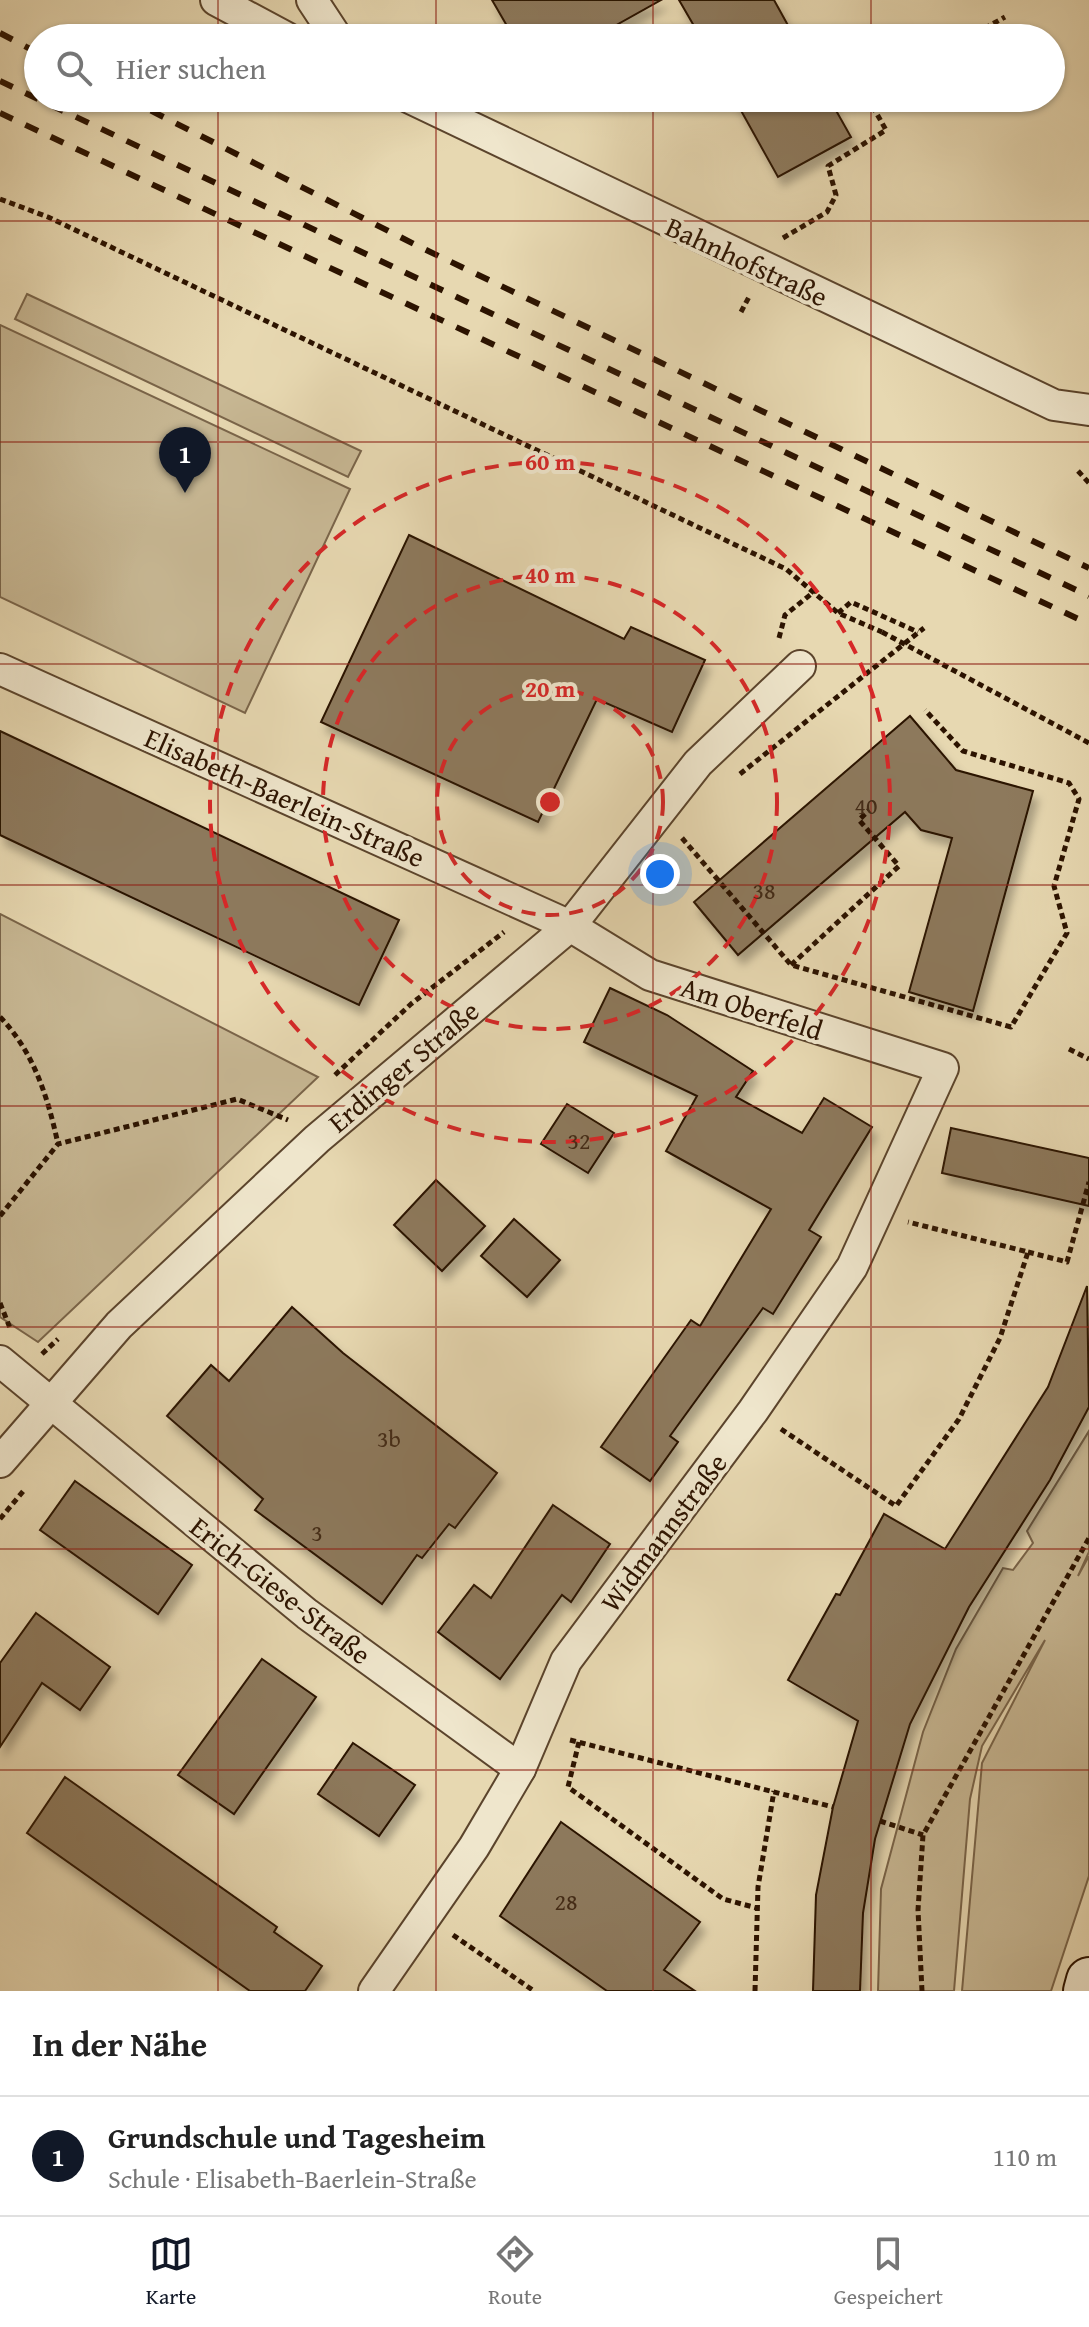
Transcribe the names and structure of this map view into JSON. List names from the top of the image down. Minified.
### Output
{"streets":{"street":["Bahnhofstraße","Elisabeth-Baerlein-Straße","Am Oberfeld","Erdinger Straße","Widmannstraße","Erich-Giese-Straße"]},"crossings":[["Elisabeth-Baerlein-Straße","Am Oberfeld"],["Elisabeth-Baerlein-Straße","Erdinger Straße"],["Am Oberfeld","Erdinger Straße"],["Am Oberfeld","Widmannstraße"],["Erdinger Straße","Erich-Giese-Straße"],["Widmannstraße","Erich-Giese-Straße"]],"house_numbers":["40","38","32","3b","3","28"],"page":{"search":"Hier suchen","pins":"1","heading":"In der Nähe","list":[{"mark":"1","name":"Grundschule und Tagesheim","note":"Schule · Elisabeth-Baerlein-Straße","value":"110 m"}],"nav":["Karte","Route","Gespeichert"]},"rings":["60 m","40 m","20 m"]}
